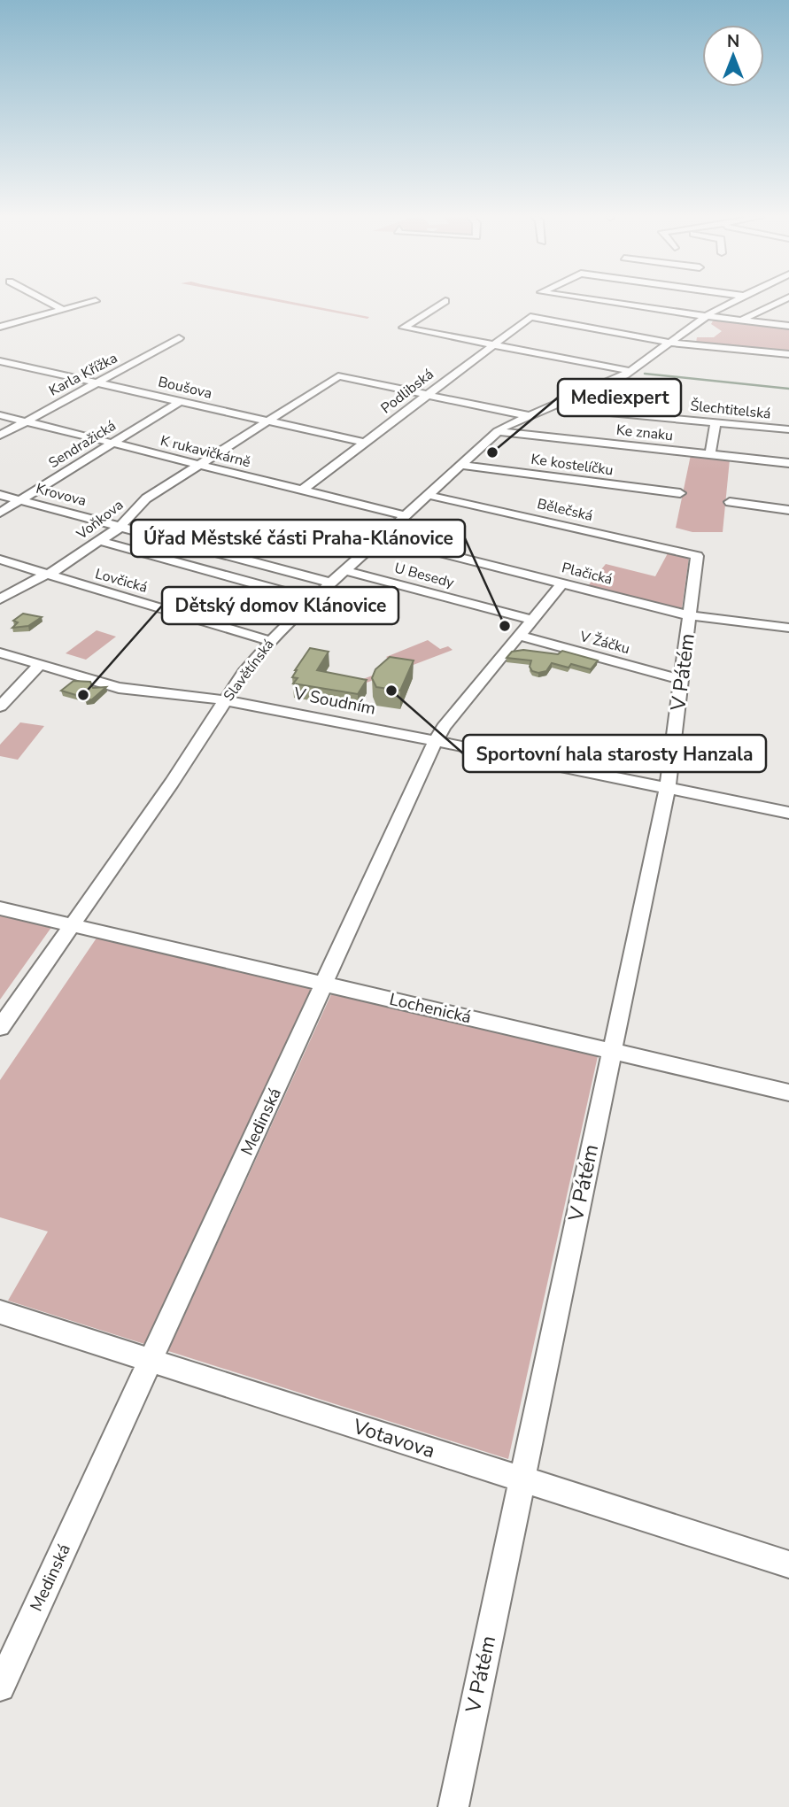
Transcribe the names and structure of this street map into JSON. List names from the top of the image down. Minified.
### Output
{"streets":{"street":["Karla Křížka","Boušova","Podlibská","Šlechtitelská","Ke znaku","Sendražická","K rukavičkárně","Ke kostelíčku","Krovova","Bělečská","Voňkova","Plačická","U Besedy","Lovčická","V Žáčku","Slavětínská","V Pátém","V Soudním","Lochenická","Medinská","Votavova"]},"crossings":[["Karla Křížka","Boušova"],["Karla Křížka","K rukavičkárně"],["Boušova","Podlibská"],["Boušova","Sendražická"],["Boušova","Voňkova"],["Podlibská","K rukavičkárně"],["Podlibská","Voňkova"],["Podlibská","Slavětínská"],["Šlechtitelská","Slavětínská"],["Ke znaku","Slavětínská"],["Sendražická","K rukavičkárně"],["Sendražická","Krovova"],["K rukavičkárně","Voňkova"],["K rukavičkárně","Slavětínská"],["Ke kostelíčku","Slavětínská"],["Krovova","Voňkova"],["Krovova","Slavětínská"],["Bělečská","Slavětínská"],["Bělečská","V Pátém"],["Voňkova","Lovčická"],["Plačická","Slavětínská"],["Plačická","V Pátém"],["Plačická","Medinská"],["U Besedy","Slavětínská"],["U Besedy","Medinská"],["Lovčická","Slavětínská"],["V Žáčku","V Pátém"],["V Žáčku","Medinská"],["Slavětínská","V Soudním"],["Slavětínská","Lochenická"],["V Pátém","V Soudním"],["V Pátém","Lochenická"],["V Pátém","Votavova"],["V Soudním","Medinská"],["Lochenická","Medinská"],["Medinská","Votavova"]],"places":["Mediexpert","Úřad Městské části Praha-Klánovice","Sportovní hala starosty Hanzala","Dětský domov Klánovice"],"north":"top"}
